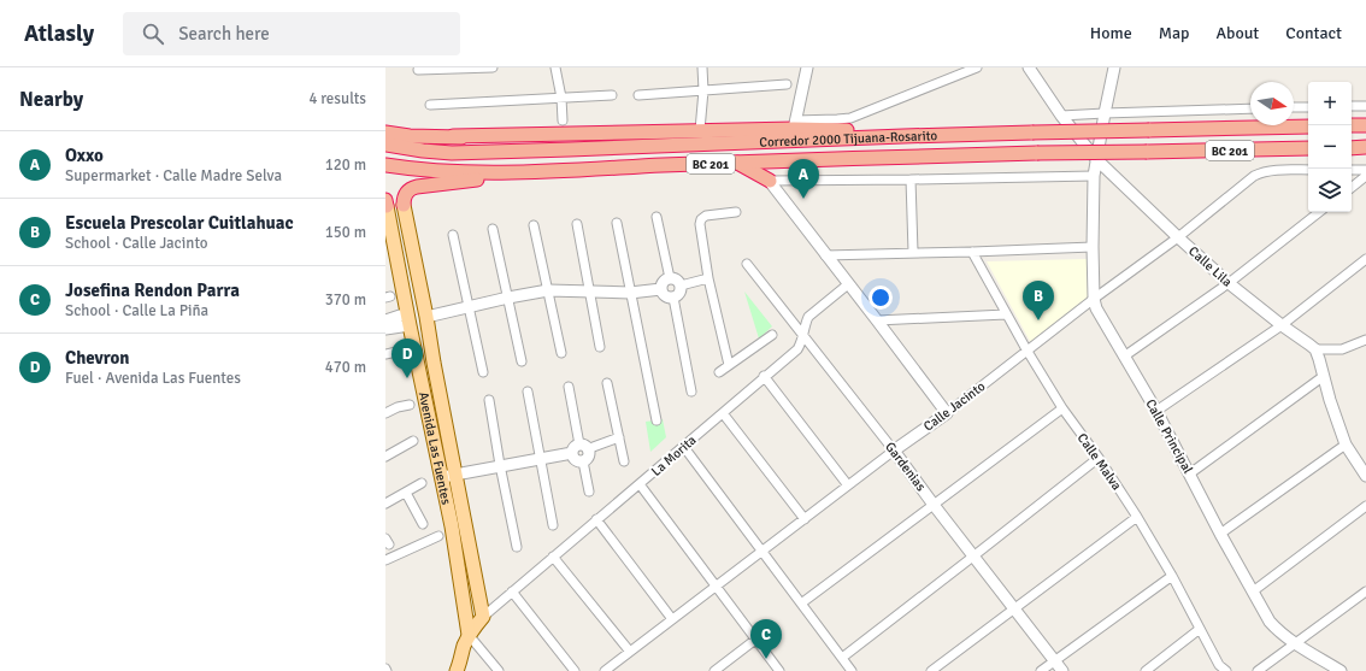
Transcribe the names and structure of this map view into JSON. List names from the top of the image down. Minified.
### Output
{"streets":{"highway":["Corredor 2000 Tijuana-Rosarito","BC 201"],"main road":["Avenida Las Fuentes"],"street":["Calle Lila","Calle Jacinto","Calle Principal","La Morita","Calle Malva","Gardenias"]},"crossings":[["Calle Lila","Calle Jacinto"],["Calle Lila","Calle Principal"],["Calle Jacinto","Calle Principal"],["Calle Jacinto","Calle Malva"],["Calle Jacinto","Gardenias"],["Avenida Las Fuentes","La Morita"],["La Morita","Gardenias"]],"north":"right","page":{"header":"Atlasly","search":"Search here","nav":["Home","Map","About","Contact"],"heading":["Nearby","4 results"],"map_buttons":["+","−"],"list":[{"mark":"A","name":"Oxxo","note":"Supermarket · Calle Madre Selva","value":"120 m"},{"mark":"B","name":"Escuela Prescolar Cuitlahuac","note":"School · Calle Jacinto","value":"150 m"},{"mark":"C","name":"Josefina Rendon Parra","note":"School · Calle La Piña","value":"370 m"},{"mark":"D","name":"Chevron","note":"Fuel · Avenida Las Fuentes","value":"470 m"}],"pins":["A","B","D","C"]}}
